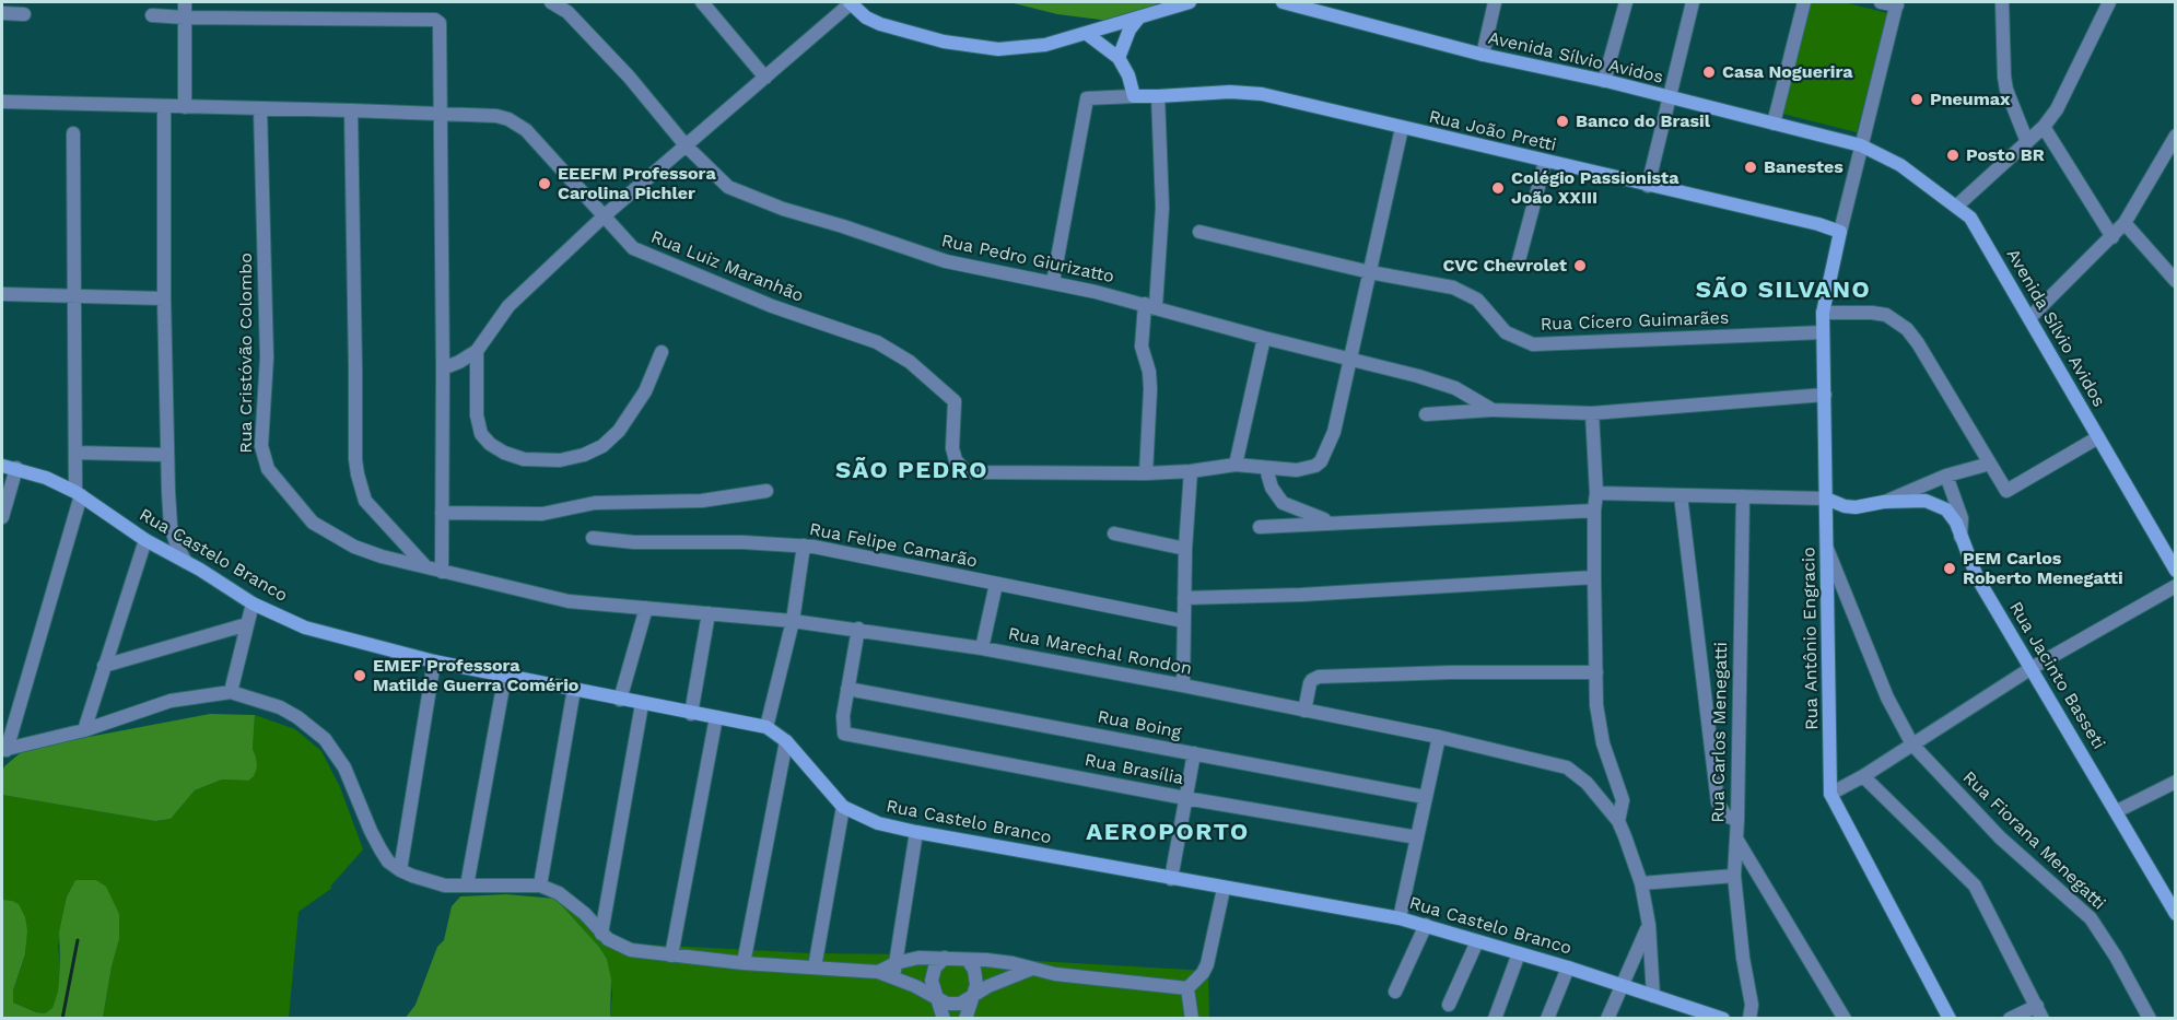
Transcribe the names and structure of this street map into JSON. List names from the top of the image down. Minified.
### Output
{"streets":{"main road":["Avenida Sílvio Avidos","Rua João Pretti","Rua Castelo Branco","Rua Antônio Engracio","Rua Jacinto Basseti"],"street":["Rua Pedro Giurizatto","Rua Luiz Maranhão","Rua Cícero Guimarães","Rua Cristóvão Colombo","Rua Felipe Camarão","Rua Marechal Rondon","Rua Boing","Rua Carlos Menegatti","Rua Brasília","Rua Fiorana Menegatti"]},"crossings":[["Rua João Pretti","Rua Antônio Engracio"],["Rua Pedro Giurizatto","Rua Antônio Engracio"],["Rua Luiz Maranhão","Rua Cristóvão Colombo"],["Rua Cícero Guimarães","Rua Antônio Engracio"],["Rua Cristóvão Colombo","Rua Marechal Rondon"],["Rua Castelo Branco","Rua Marechal Rondon"],["Rua Antônio Engracio","Rua Jacinto Basseti"],["Rua Antônio Engracio","Rua Fiorana Menegatti"],["Rua Boing","Rua Brasília"]],"districts":["SÃO SILVANO","SÃO PEDRO","AEROPORTO"],"places":["Casa Noguerira","Pneumax","Banco do Brasil","Posto BR","Banestes","EEEFM Professora Carolina Pichler","Colégio Passionista João XXIII","CVC Chevrolet","PEM Carlos Roberto Menegatti","EMEF Professora Matilde Guerra Comério"]}
